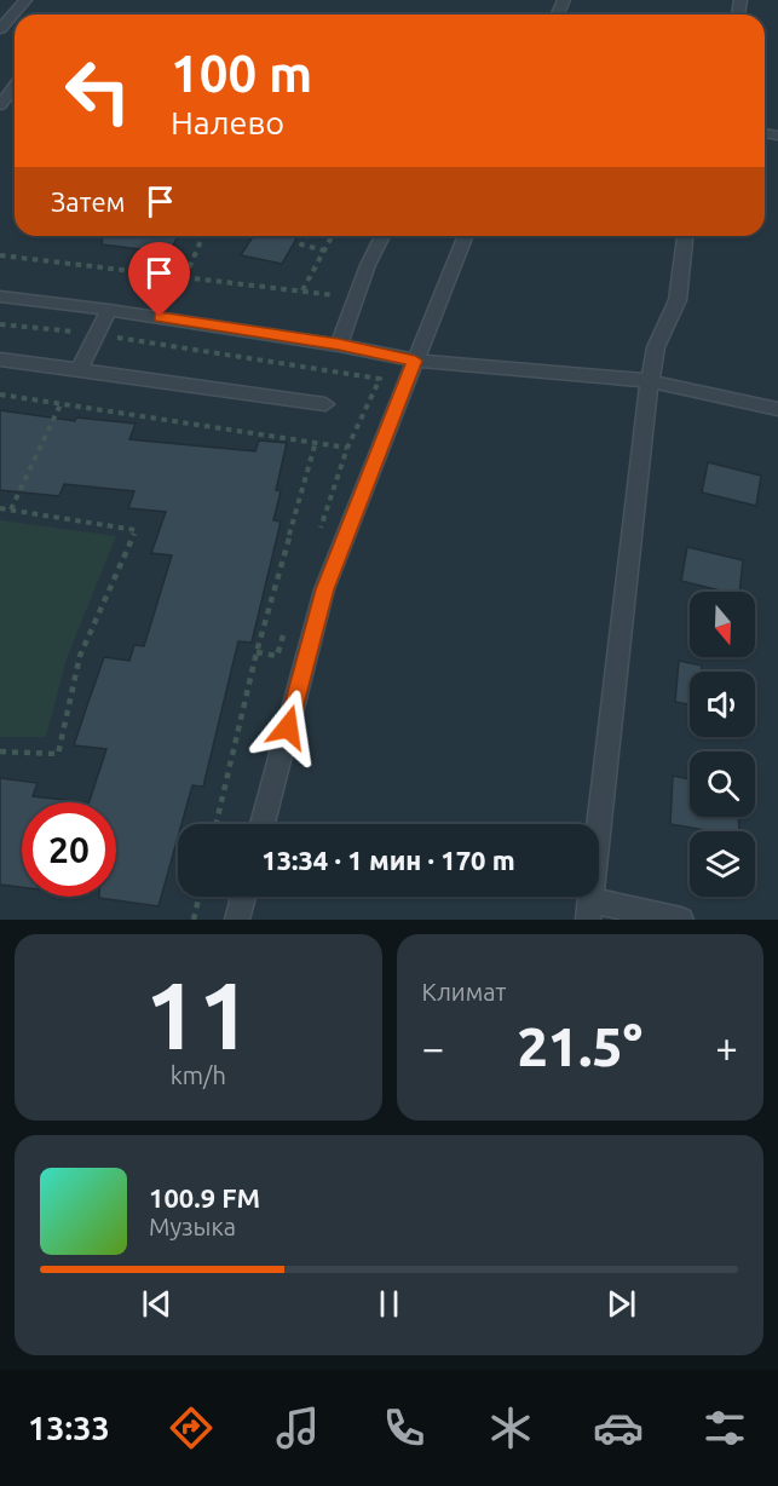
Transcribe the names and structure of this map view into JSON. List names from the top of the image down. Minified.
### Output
{"north":"bottom","page":{"turn":["100 m","Налево"],"then":"Затем","limit":"20","trip":"13:34 · 1 мин · 170 m","tile":[["11","km/h"],"Климат"],"heat":["−","21.5°","+"],"song":["100.9 FM","Музыка"],"tabs":"13:33"}}
